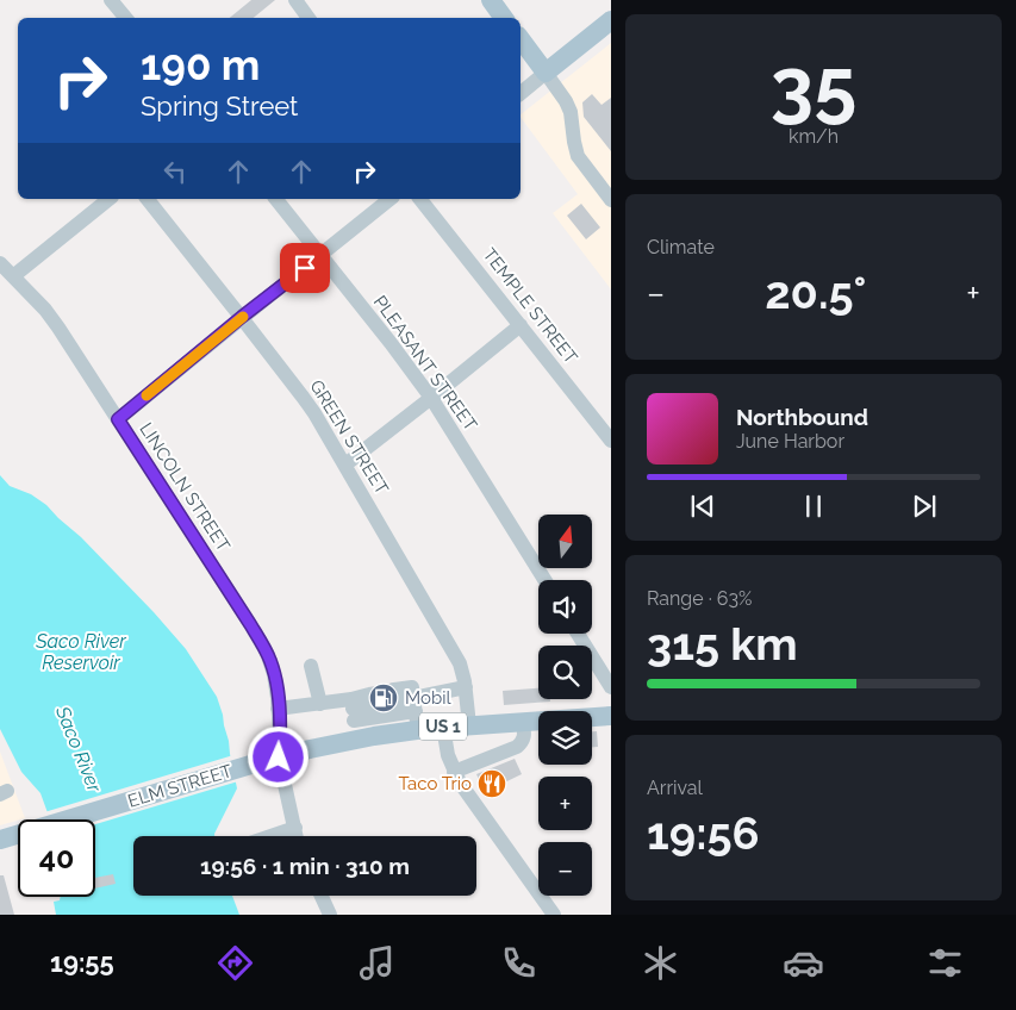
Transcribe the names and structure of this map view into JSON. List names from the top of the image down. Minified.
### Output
{"streets":{"main road":["US 1","ELM STREET"],"street":["TEMPLE STREET","PLEASANT STREET","GREEN STREET","LINCOLN STREET"]},"crossings":[["GREEN STREET","ELM STREET"],["LINCOLN STREET","ELM STREET"]],"water":["Saco River Reservoir","Saco River"],"places":{"fuel station":["Mobil"],"restaurant":["Taco Trio"]},"north":"top","page":{"tile":[["35","km/h"],"Climate",["Range · 63%","315 km"],["Arrival","19:56"]],"turn":["190 m","Spring Street"],"heat":["−","20.5°","+"],"song":["Northbound","June Harbor"],"map_buttons":["+","−"],"limit":"40","trip":"19:56 · 1 min · 310 m","tabs":"19:55"}}
